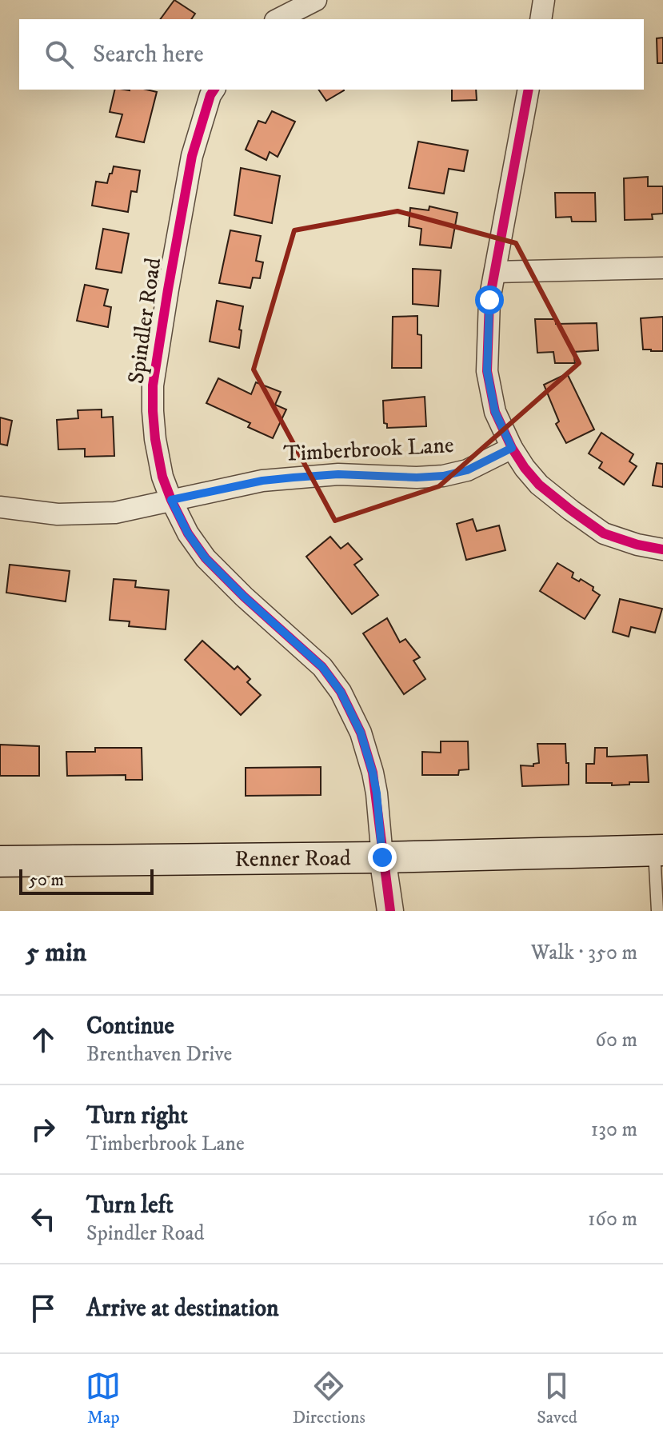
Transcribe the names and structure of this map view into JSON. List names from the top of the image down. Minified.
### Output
{"streets":{"main road":["Renner Road"],"street":["Spindler Road","Timberbrook Lane"]},"crossings":[["Spindler Road","Timberbrook Lane"],["Spindler Road","Renner Road"]],"scale_bar":"50 m","page":{"search":"Search here","scale":"50 m","heading":["5 min","Walk · 350 m"],"list":[["Continue","Brenthaven Drive","60 m"],["Turn right","Timberbrook Lane","130 m"],["Turn left","Spindler Road","160 m"],"Arrive at destination"],"nav":["Map","Directions","Saved"]}}
